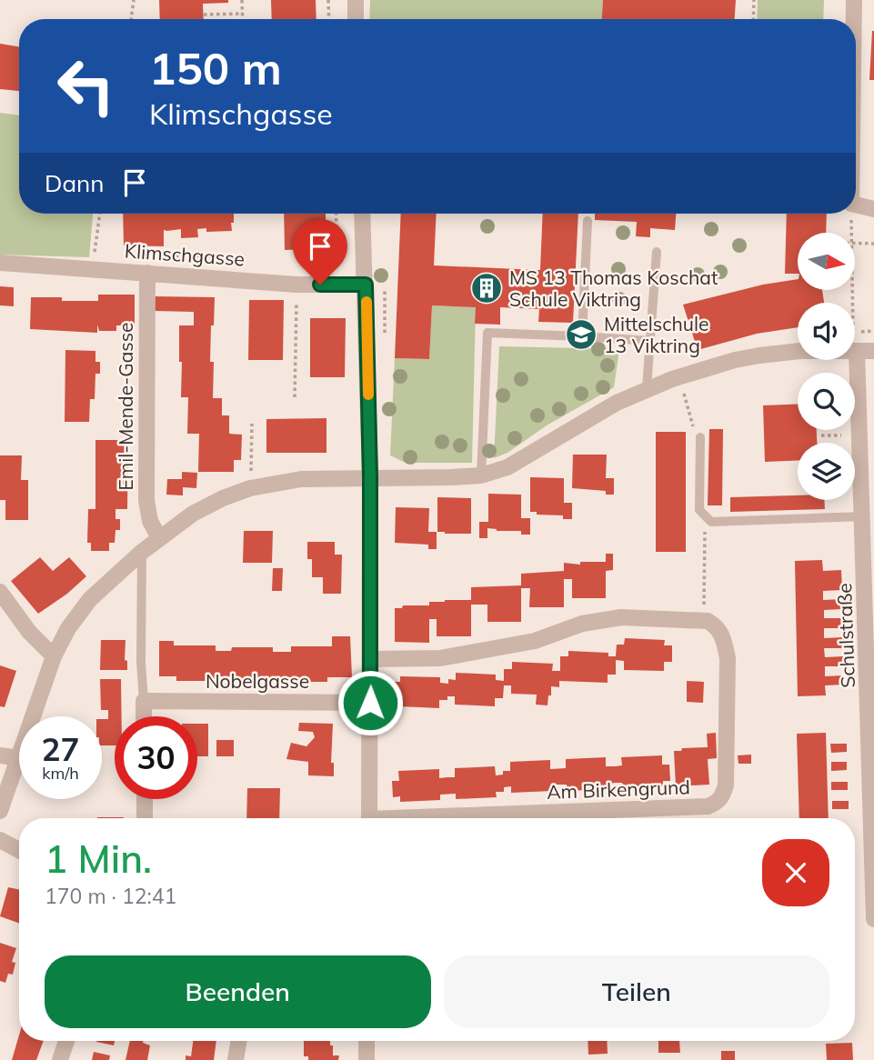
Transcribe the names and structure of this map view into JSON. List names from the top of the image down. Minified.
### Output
{"streets":{"street":["Klimschgasse","Emil-Mende-Gasse","Schulstraße","Nobelgasse","Am Birkengrund"]},"crossings":[["Klimschgasse","Emil-Mende-Gasse"],["Klimschgasse","Am Birkengrund"],["Nobelgasse","Am Birkengrund"]],"places":{"building":["MS 13 Thomas Koschat Schule Viktring"],"school or university":["Mittelschule 13 Viktring"]},"north":"right","page":{"turn":["150 m","Klimschgasse"],"then":"Dann","speed":"27 km/h","limit":"30","heading":["1 Min.","170 m · 12:41"],"buttons":["Beenden","Teilen"]}}
